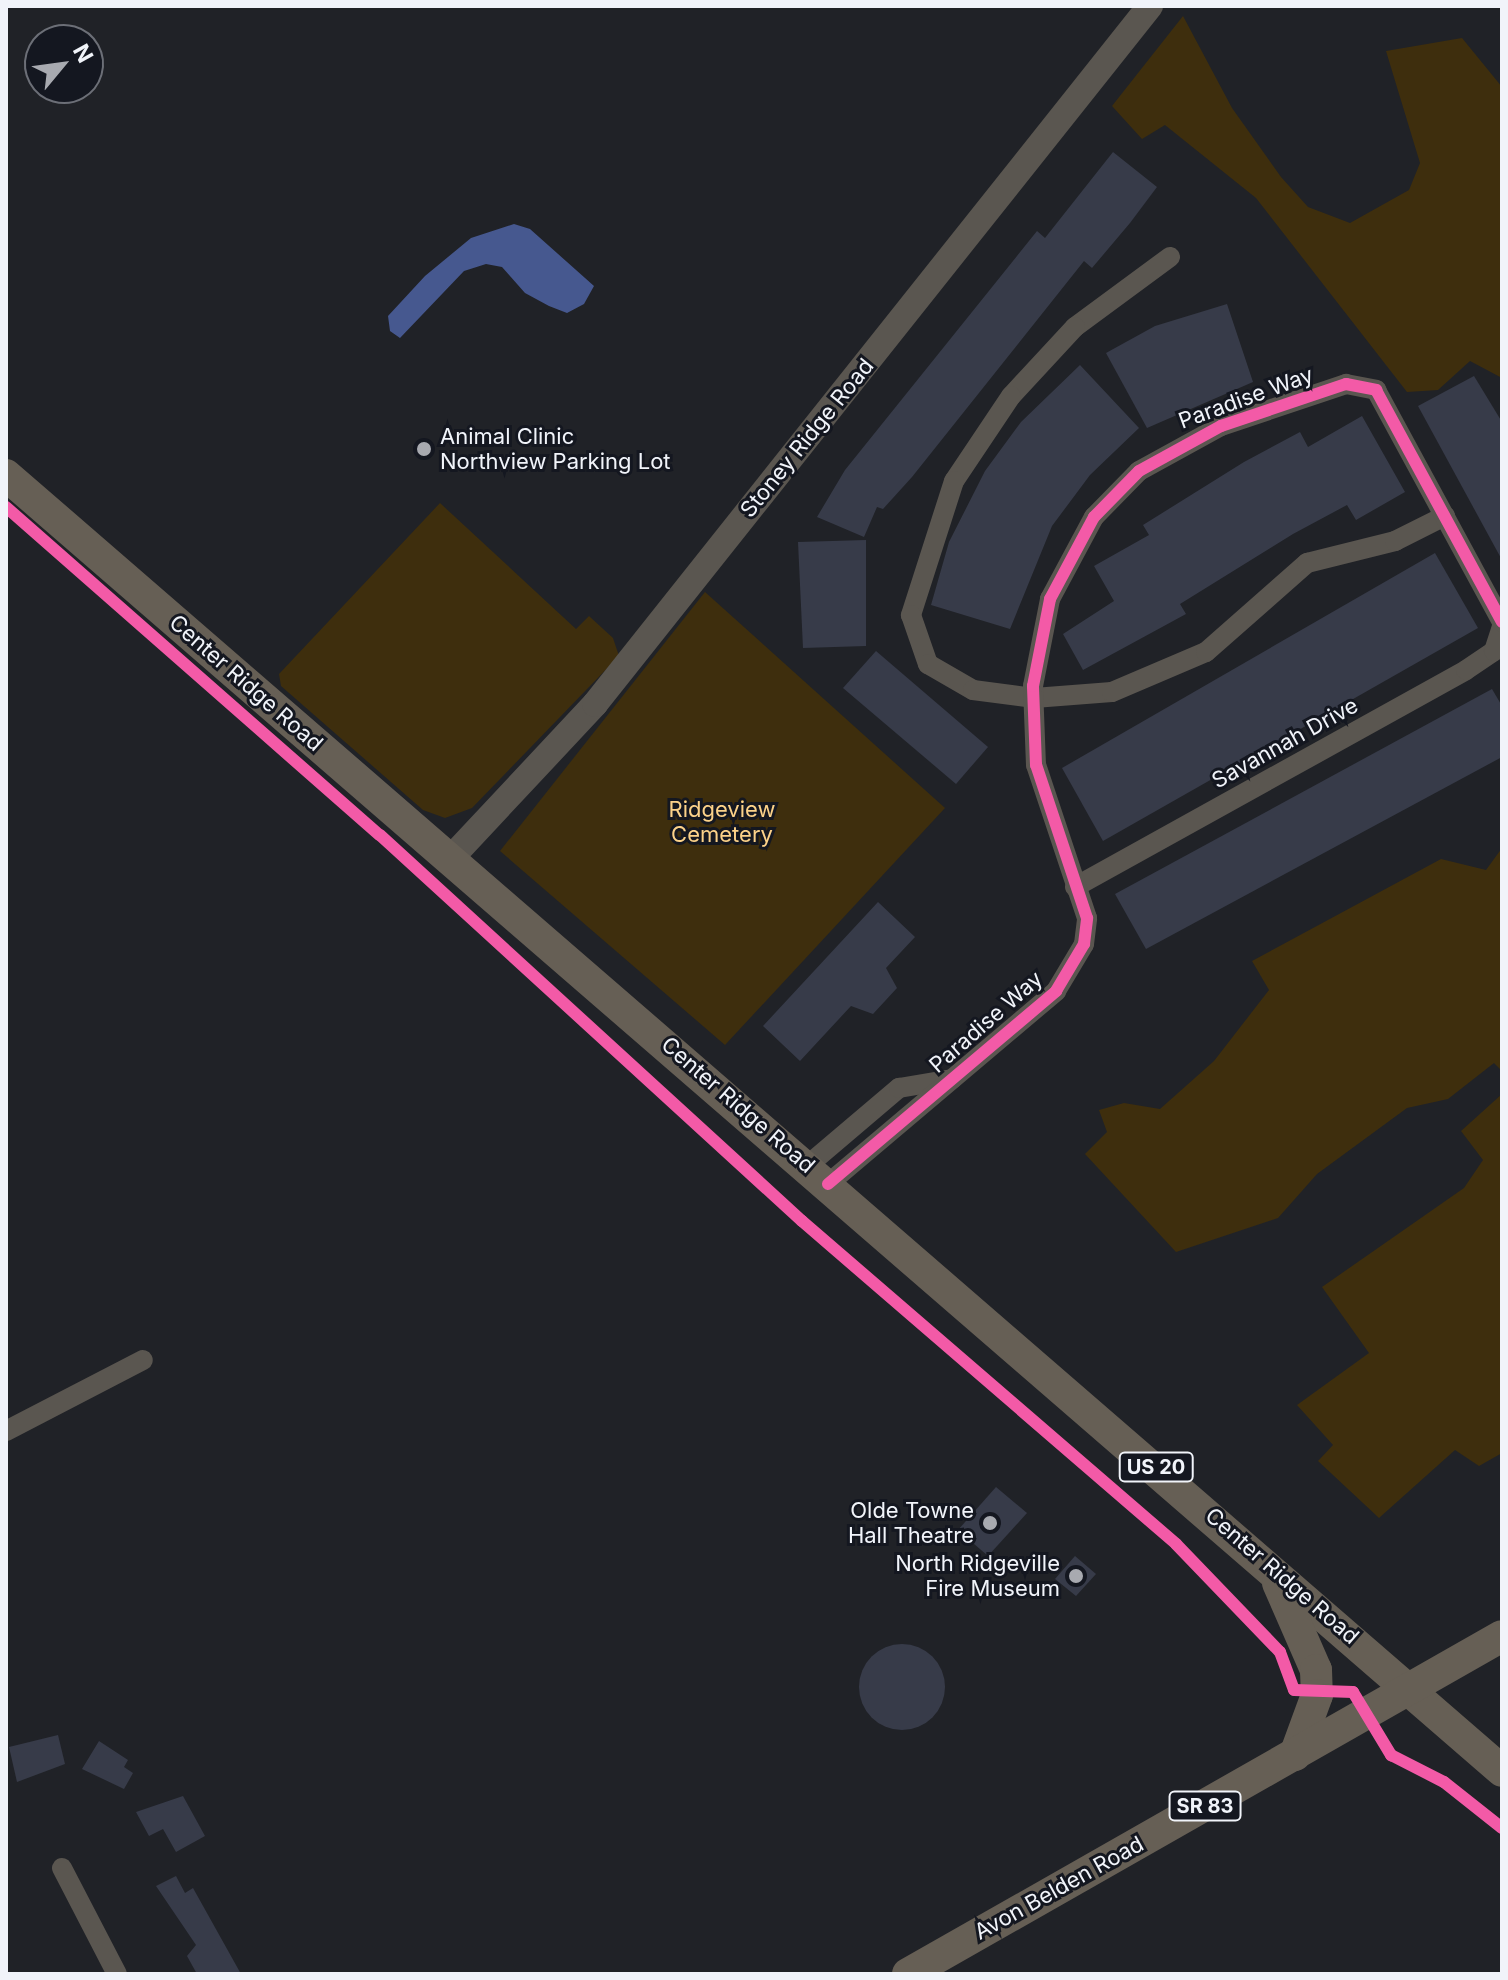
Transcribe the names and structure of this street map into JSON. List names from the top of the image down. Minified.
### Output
{"streets":{"main road":["Center Ridge Road","US 20","SR 83","Avon Belden Road"],"street":["Paradise Way","Stoney Ridge Road","Savannah Drive"]},"crossings":[["Paradise Way","Center Ridge Road"],["Paradise Way","Savannah Drive"],["Stoney Ridge Road","Center Ridge Road"],["Center Ridge Road","Avon Belden Road"]],"parks":["Ridgeview Cemetery"],"places":["Animal Clinic Northview Parking Lot","Olde Towne Hall Theatre","North Ridgeville Fire Museum"],"north":"top right"}
